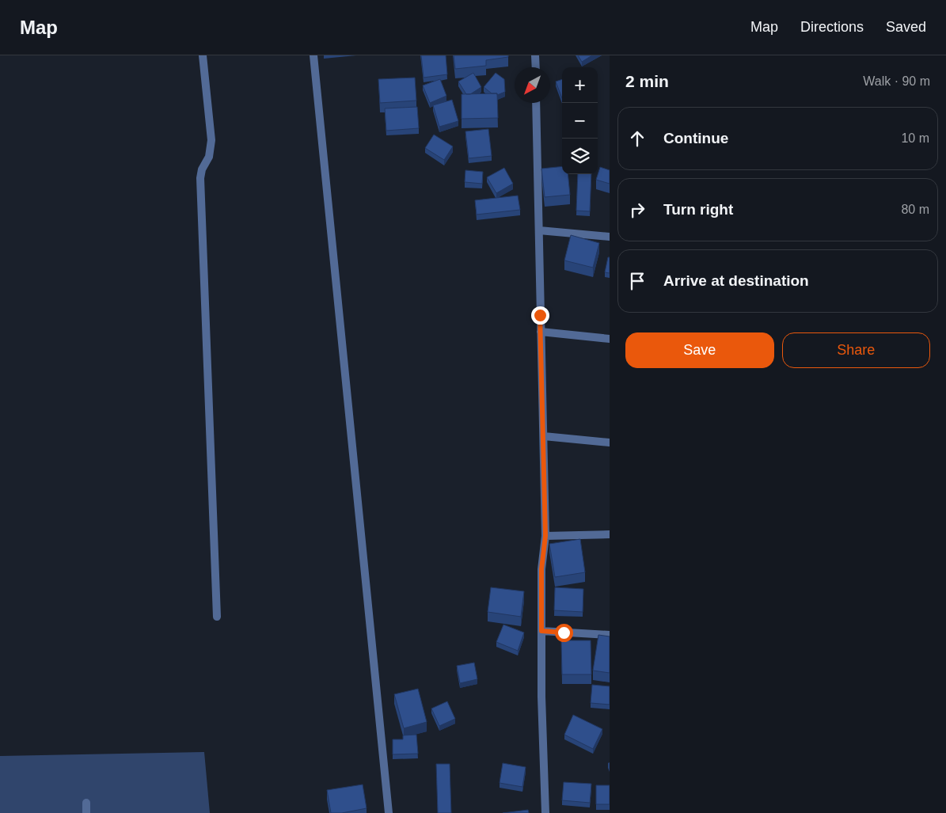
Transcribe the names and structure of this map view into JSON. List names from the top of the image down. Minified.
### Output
{"north":"bottom left","page":{"header":"Map","nav":["Map","Directions","Saved"],"heading":["2 min","Walk · 90 m"],"map_buttons":["+","−"],"list":[["Continue","10 m"],["Turn right","80 m"],"Arrive at destination"],"buttons":["Save","Share"]}}
